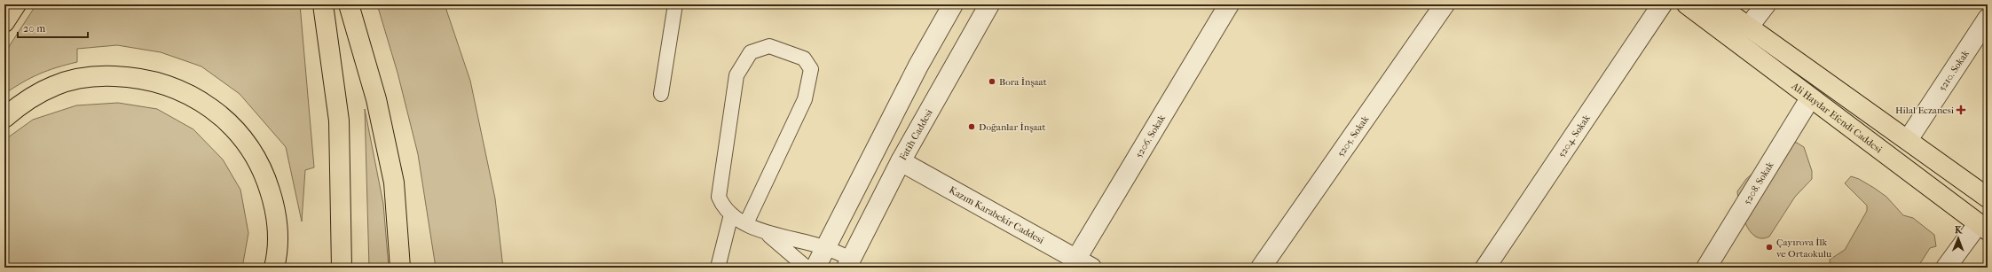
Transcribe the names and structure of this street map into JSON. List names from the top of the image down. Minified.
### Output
{"streets":{"main road":["Ali Haydar Efendi Caddesi"],"street":["5210. Sokak","Fatih Caddesi","5206. Sokak","5205. Sokak","5204. Sokak","5208. Sokak","Kazım Karabekir Caddesi"]},"crossings":[["Ali Haydar Efendi Caddesi","5208. Sokak"],["Fatih Caddesi","Kazım Karabekir Caddesi"],["5206. Sokak","Kazım Karabekir Caddesi"]],"places":{"other":["Bora İnşaat","Doğanlar İnşaat","Çayırova İlk ve Ortaokulu"],"health":["Hilal Eczanesi"]},"scale_bar":"20 m","north":"top"}
